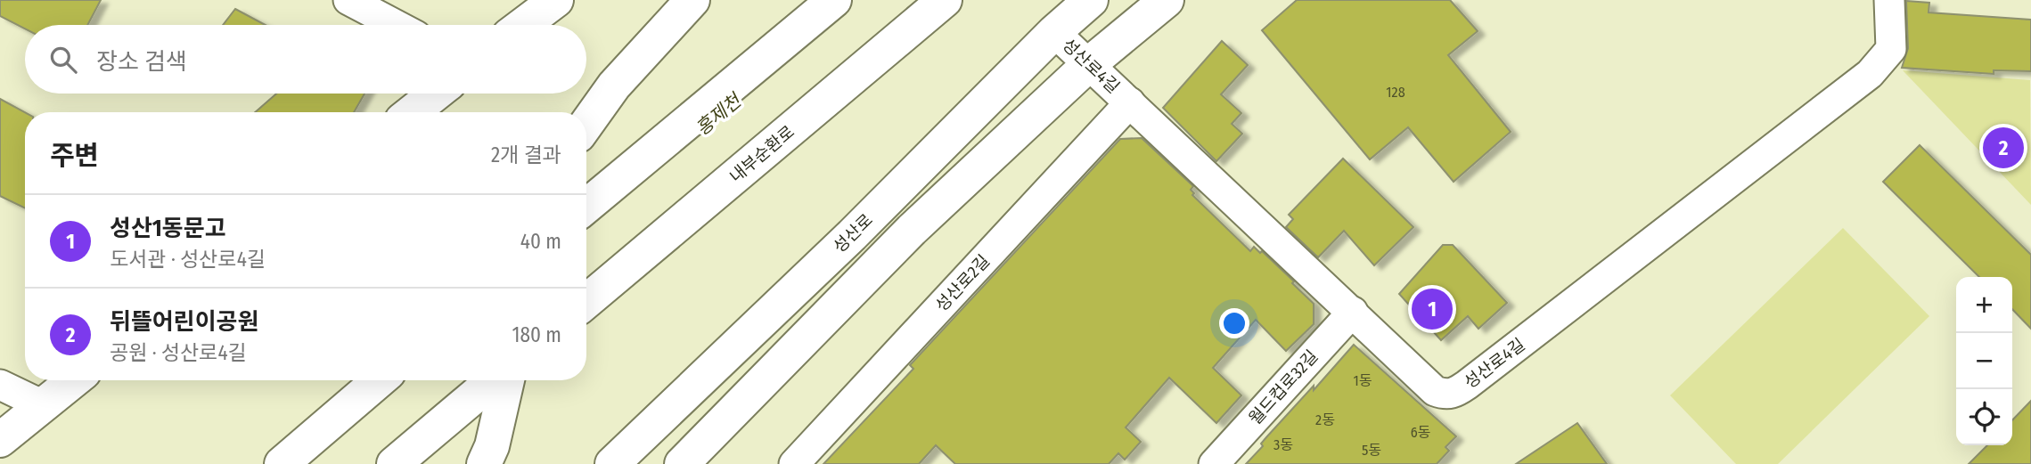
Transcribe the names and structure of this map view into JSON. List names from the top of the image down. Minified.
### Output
{"streets":{"main road":["내부순환로","성산로"],"street":["성산로4길","성산로2길","월드컵로32길"]},"crossings":[["성산로4길","성산로"],["성산로4길","성산로2길"],["성산로4길","월드컵로32길"]],"water":["홍제천"],"house_numbers":["128","1동","2동","6동","3동","5동"],"page":{"search":"장소 검색","heading":["주변","2개 결과"],"pins":["2","1"],"list":[{"mark":"1","name":"성산1동문고","note":"도서관 · 성산로4길","value":"40 m"},{"mark":"2","name":"뒤뜰어린이공원","note":"공원 · 성산로4길","value":"180 m"}],"map_buttons":["+","−"]}}
